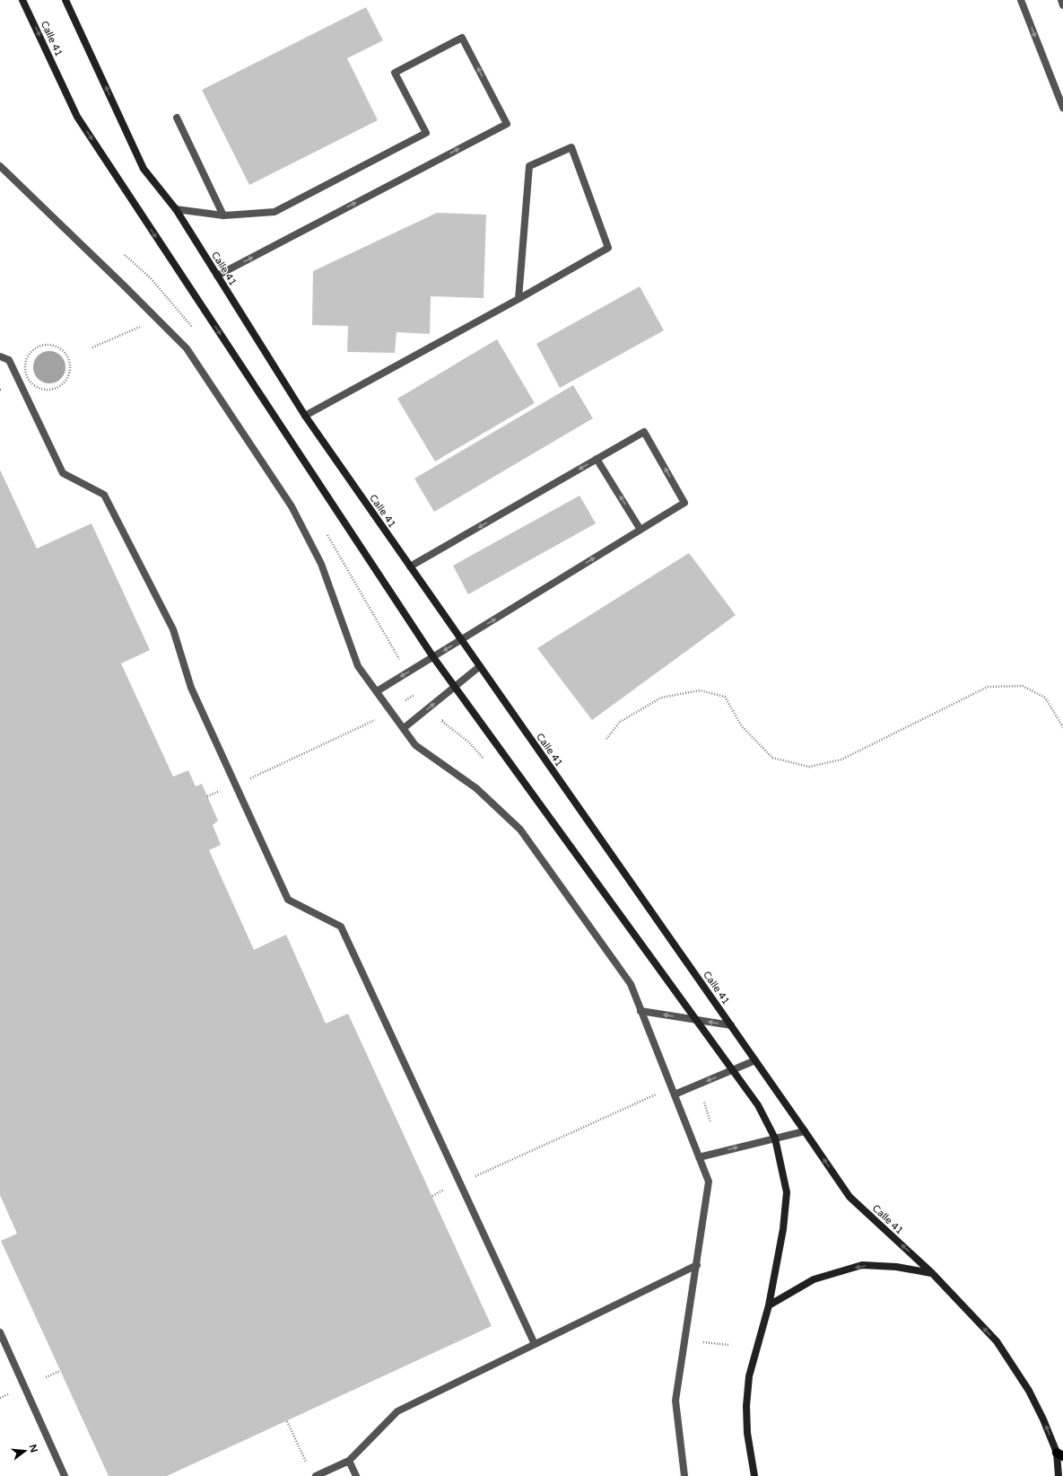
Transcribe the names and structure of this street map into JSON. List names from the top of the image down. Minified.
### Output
{"streets":{"main road":["Calle 41"]},"north":"right"}
